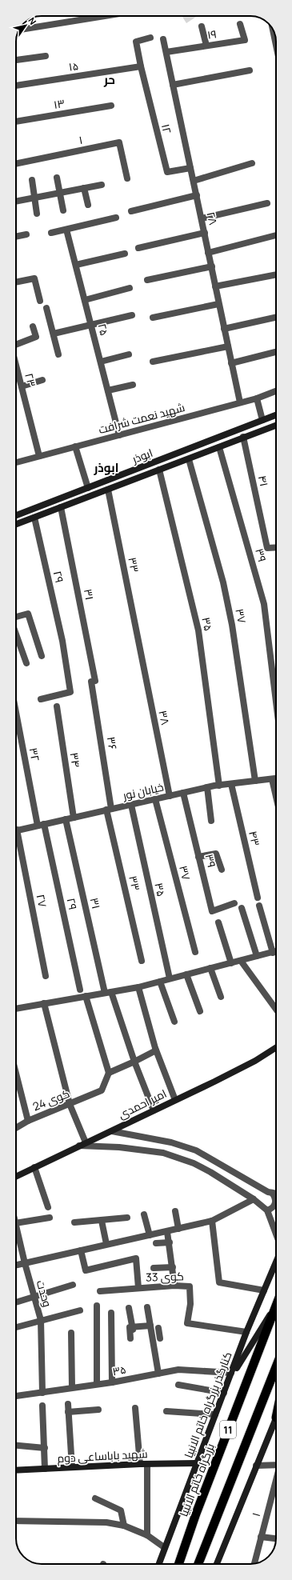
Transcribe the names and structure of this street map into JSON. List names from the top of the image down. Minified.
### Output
{"streets":{"highway":["11","بزرگراه خاتم الانبیا"],"main road":["ابوذر","امیر احمدی","کنارگذر بزرگراه خاتم الانبیا","شهید باباساعی دوم"],"street":["۱۹","۱۵","۱۳","۱۲","۱","۲۸","۲۵","۲۳","شهید نعمت شرافت","۴۱","۳۹","۳۳","۲۹","۳۱","۳۷","۳۵","۳۸","۳۶","۳۲","۳۴","خیابان نور","۴۳","۲۷","کوی 24","کوی 33","وحدت"]},"crossings":[["۱۹","۲۸"],["۱۵","۱۲"],["۱۲","۲۸"],["۲۸","شهید نعمت شرافت"],["۲۵","شهید نعمت شرافت"],["۲۳","شهید نعمت شرافت"],["ابوذر","۴۱"],["ابوذر","۳۹"],["ابوذر","۳۳"],["ابوذر","۲۹"],["ابوذر","۳۱"],["ابوذر","۳۷"],["ابوذر","۳۵"],["۳۹","خیابان نور"],["۳۳","۳۸"],["۳۳","۳۶"],["۳۳","خیابان نور"],["۲۹","۳۲"],["۲۹","خیابان نور"],["۳۱","۳۶"],["۳۱","خیابان نور"],["۳۱","امیر احمدی"],["۳۷","خیابان نور"],["۳۵","خیابان نور"],["۳۵","وحدت"],["۳۵","کنارگذر بزرگراه خاتم الانبیا"],["۳۸","خیابان نور"],["۳۶","خیابان نور"],["۳۲","خیابان نور"],["۳۴","خیابان نور"],["خیابان نور","۴۳"],["کوی 33","کنارگذر بزرگراه خاتم الانبیا"],["کنارگذر بزرگراه خاتم الانبیا","شهید باباساعی دوم"]],"districts":["حر","ابوذر"],"north":"top right"}
